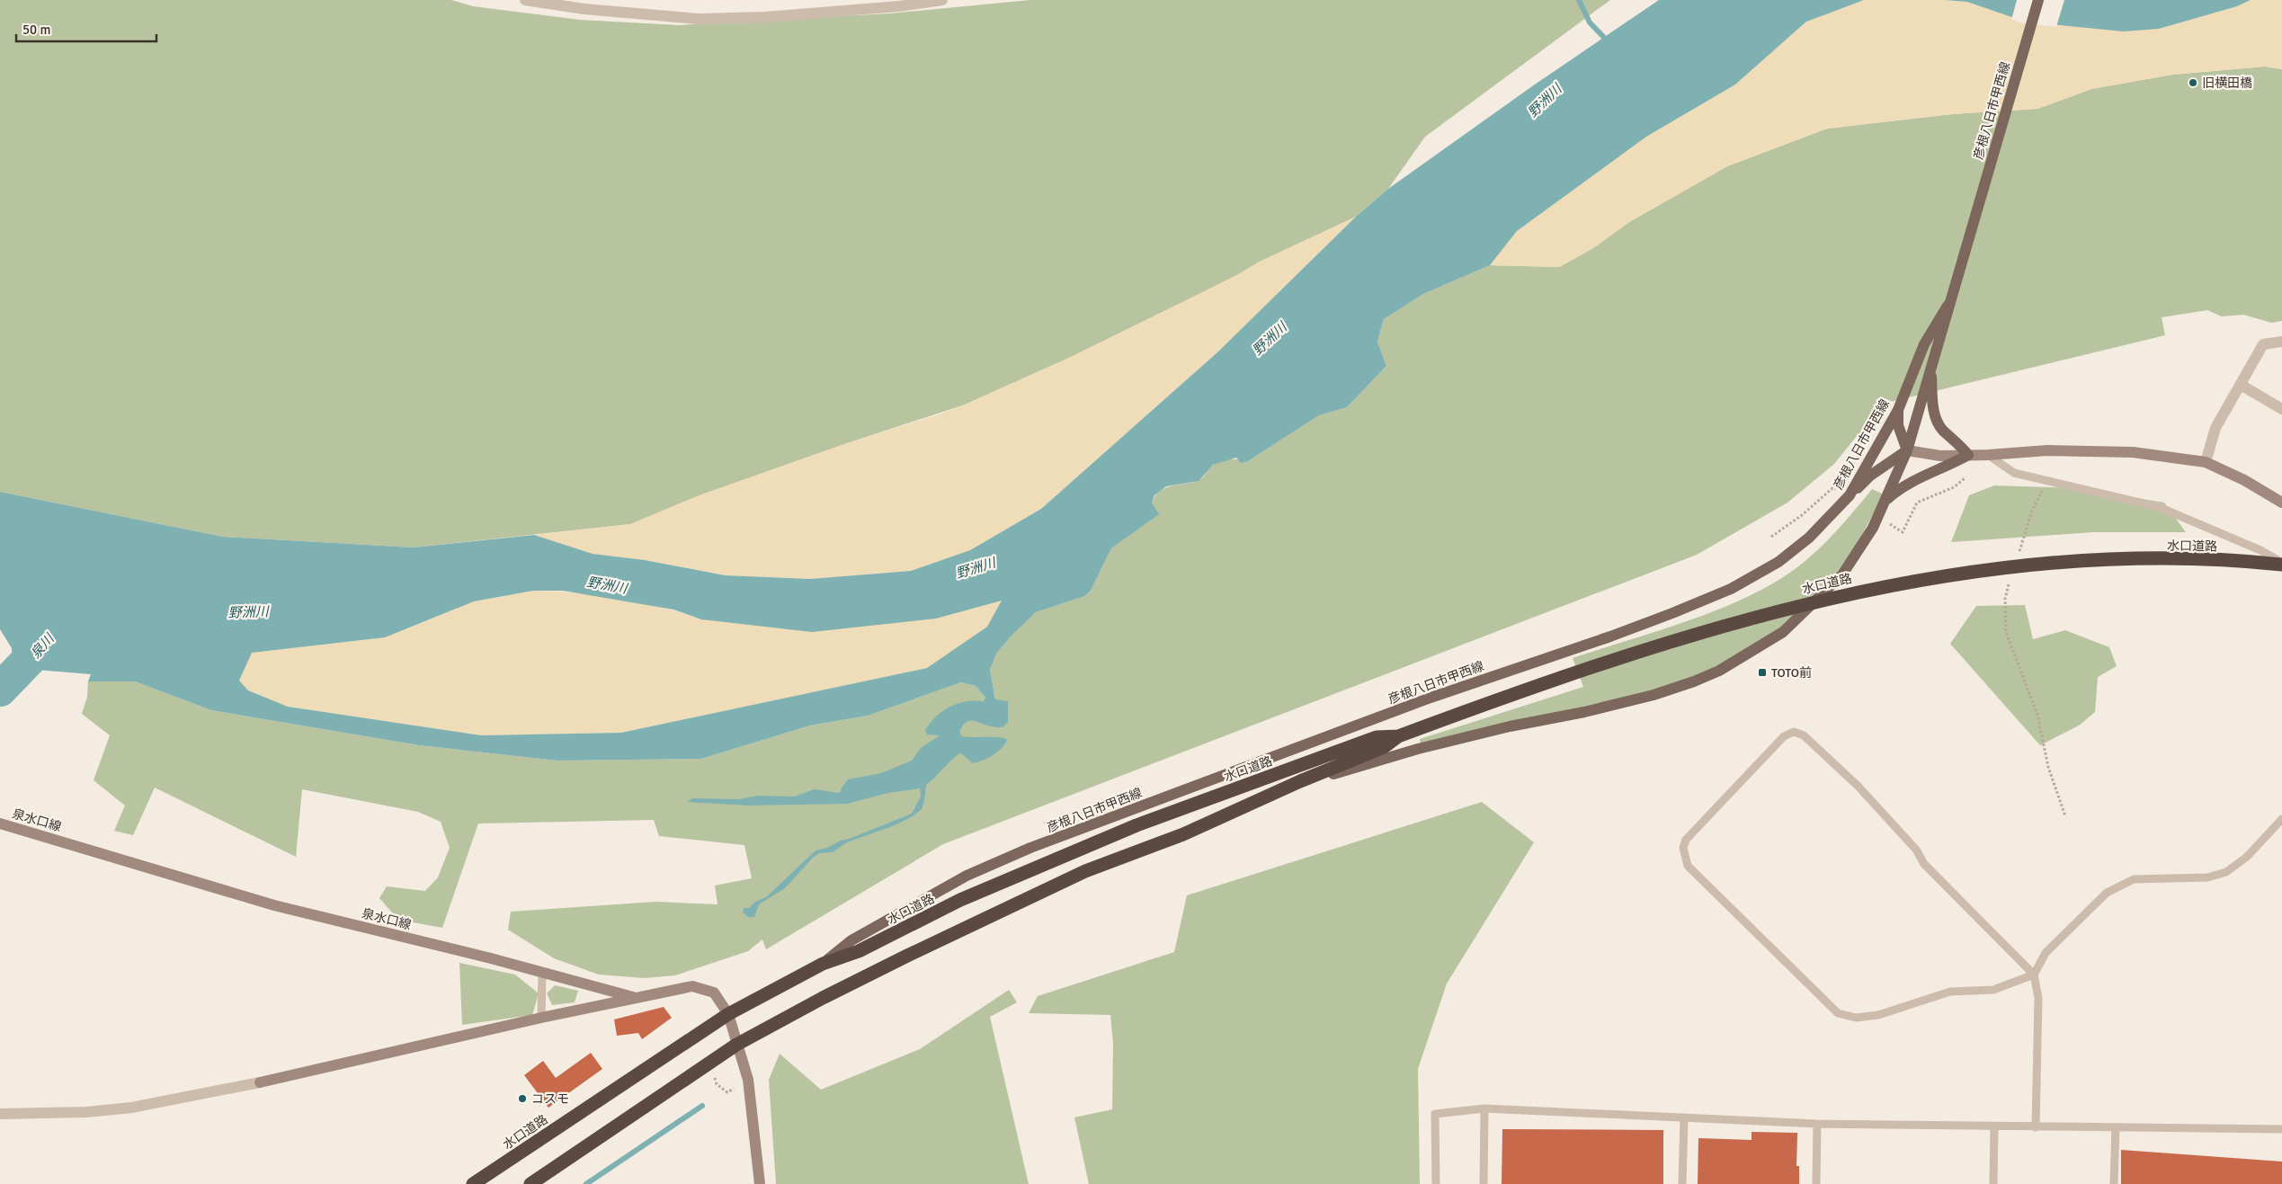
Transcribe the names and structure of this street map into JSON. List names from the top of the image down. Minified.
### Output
{"streets":{"highway":["水口道路"],"main road":["彦根八日市甲西線"],"street":["泉水口線"]},"crossings":[["彦根八日市甲西線","水口道路"],["水口道路","泉水口線"]],"water":["野洲川","泉川"],"places":{"other":["旧横田橋","コスモ"],"transit":["TOTO前"]},"scale_bar":"50 m"}
